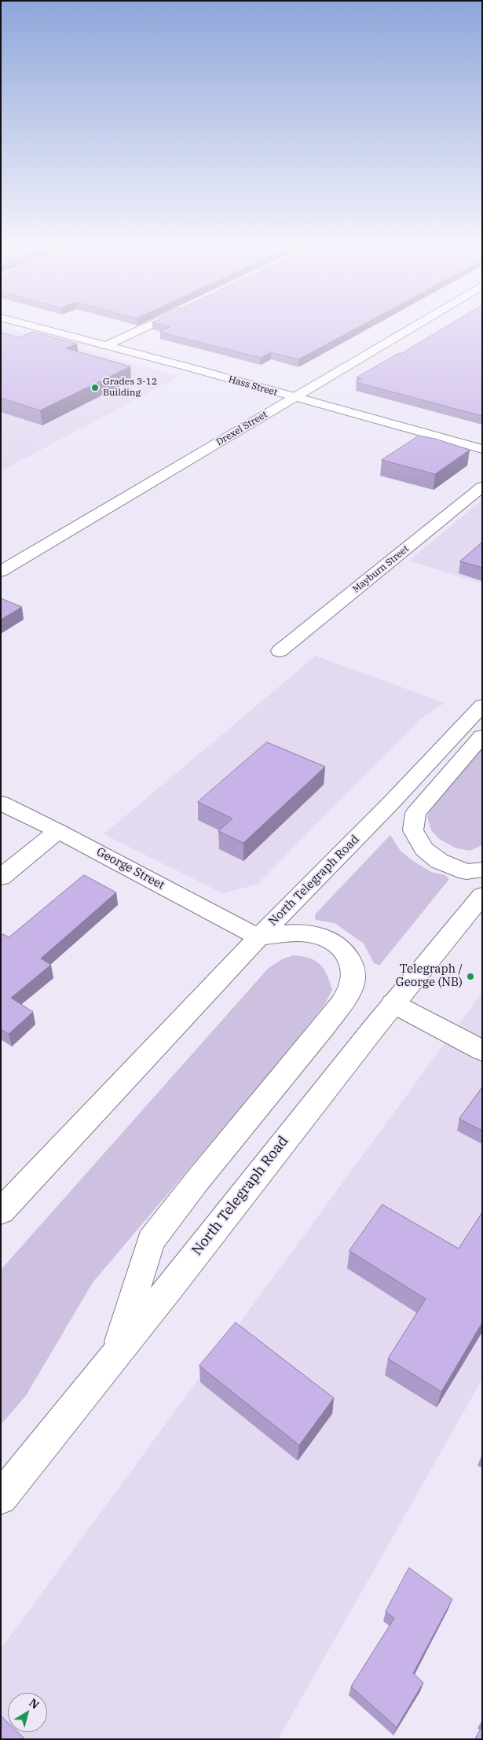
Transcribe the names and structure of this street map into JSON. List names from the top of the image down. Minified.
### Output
{"streets":{"street":["Hass Street","Drexel Street","Mayburn Street","George Street","North Telegraph Road"]},"crossings":[["Hass Street","Drexel Street"],["George Street","North Telegraph Road"]],"places":["Grades 3-12 Building","Telegraph / George (NB)"],"north":"top right"}
